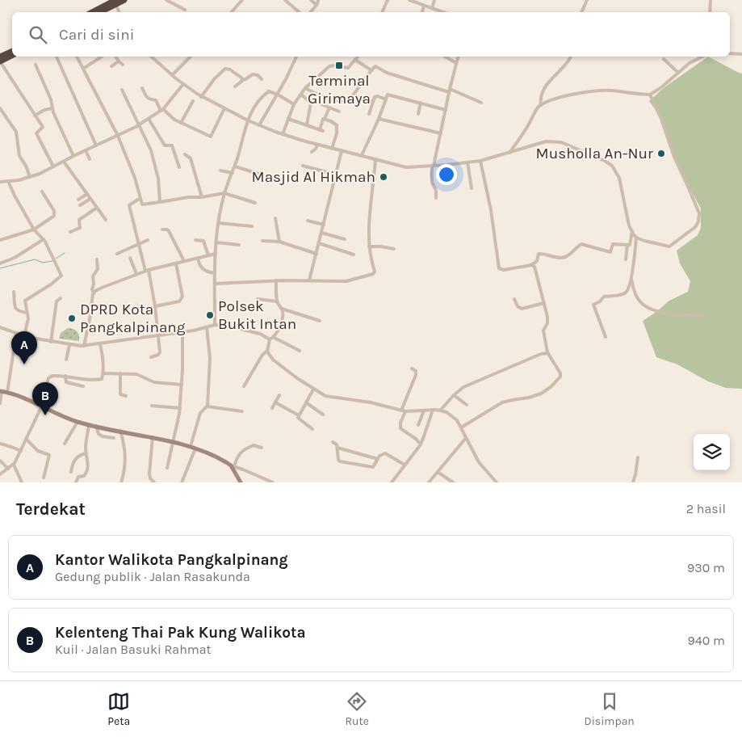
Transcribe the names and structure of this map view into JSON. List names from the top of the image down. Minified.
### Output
{"places":{"transit":["Terminal Girimaya"],"other":["Musholla An-Nur","Masjid Al Hikmah","Polsek Bukit Intan","DPRD Kota Pangkalpinang"]},"page":{"search":"Cari di sini","pins":["A","B"],"heading":["Terdekat","2 hasil"],"list":[{"mark":"A","name":"Kantor Walikota Pangkalpinang","note":"Gedung publik · Jalan Rasakunda","value":"930 m"},{"mark":"B","name":"Kelenteng Thai Pak Kung Walikota","note":"Kuil · Jalan Basuki Rahmat","value":"940 m"}],"nav":["Peta","Rute","Disimpan"]}}
